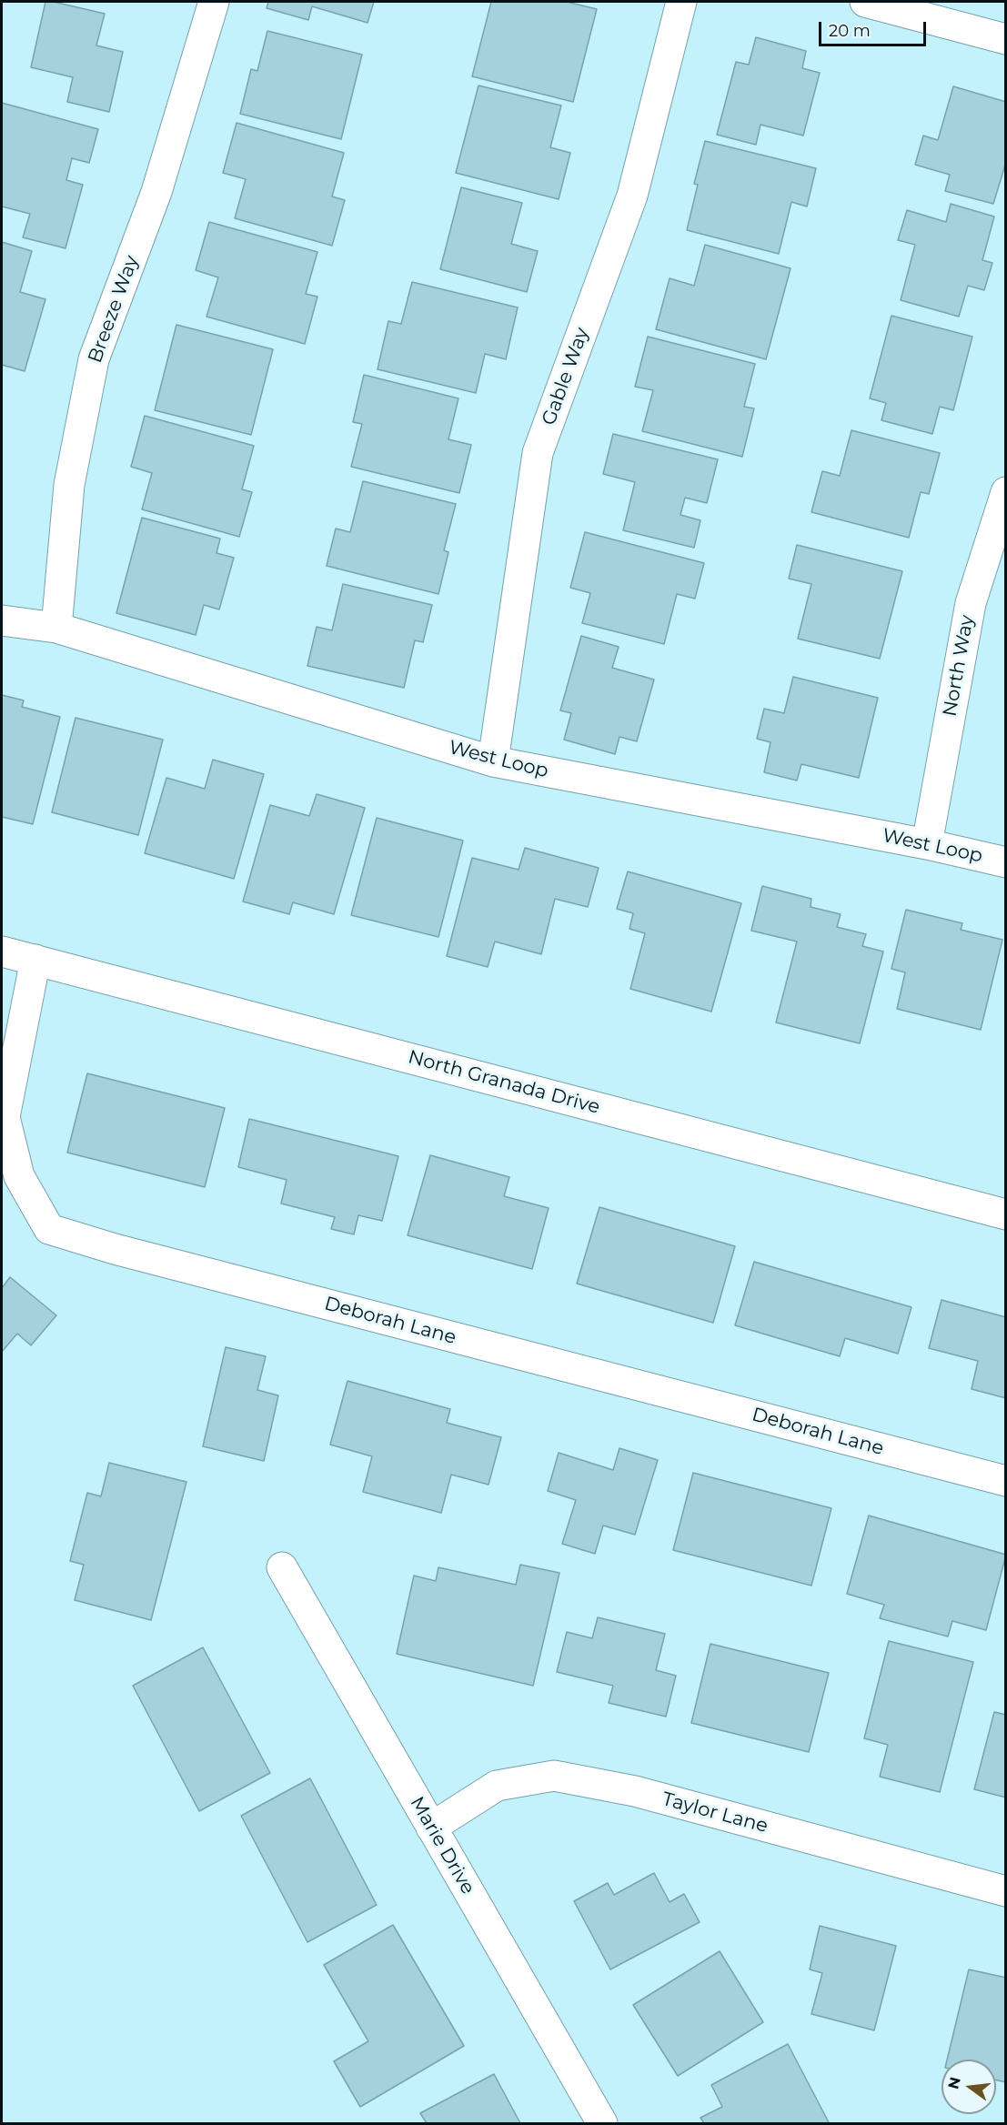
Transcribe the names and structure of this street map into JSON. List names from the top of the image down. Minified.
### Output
{"streets":{"street":["Breeze Way","Gable Way","North Way","West Loop","North Granada Drive","Deborah Lane","Taylor Lane","Marie Drive"]},"crossings":[["Breeze Way","West Loop"],["Gable Way","West Loop"],["North Way","West Loop"],["North Granada Drive","Deborah Lane"],["Taylor Lane","Marie Drive"]],"scale_bar":"20 m","north":"left"}
